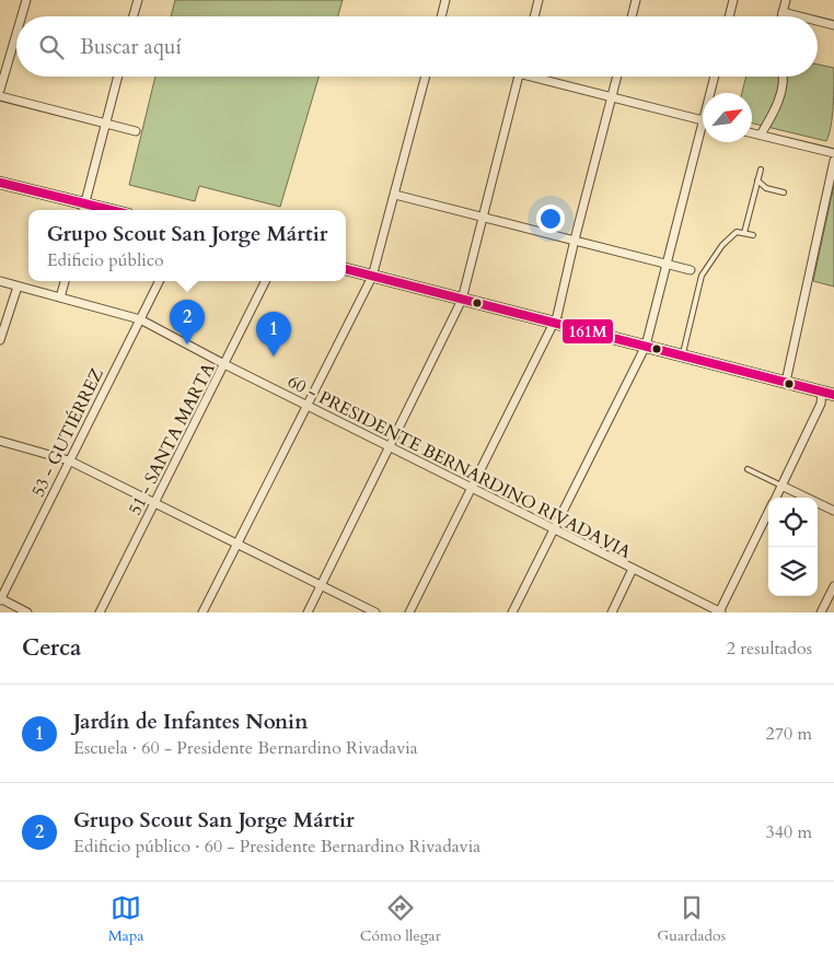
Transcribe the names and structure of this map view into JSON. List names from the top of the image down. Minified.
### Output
{"streets":{"street":["53 - GUTIÉRREZ","51 - SANTA MARTA","60 - PRESIDENTE BERNARDINO RIVADAVIA"]},"crossings":[["53 - GUTIÉRREZ","60 - PRESIDENTE BERNARDINO RIVADAVIA"],["51 - SANTA MARTA","60 - PRESIDENTE BERNARDINO RIVADAVIA"]],"lines":["transit line 161M"],"north":"top right","page":{"search":"Buscar aquí","popup":["Grupo Scout San Jorge Mártir","Edificio público"],"pins":["2","1"],"heading":["Cerca","2 resultados"],"list":[{"mark":"1","name":"Jardín de Infantes Nonin","note":"Escuela · 60 - Presidente Bernardino Rivadavia","value":"270 m"},{"mark":"2","name":"Grupo Scout San Jorge Mártir","note":"Edificio público · 60 - Presidente Bernardino Rivadavia","value":"340 m"}],"nav":["Mapa","Cómo llegar","Guardados"]}}
